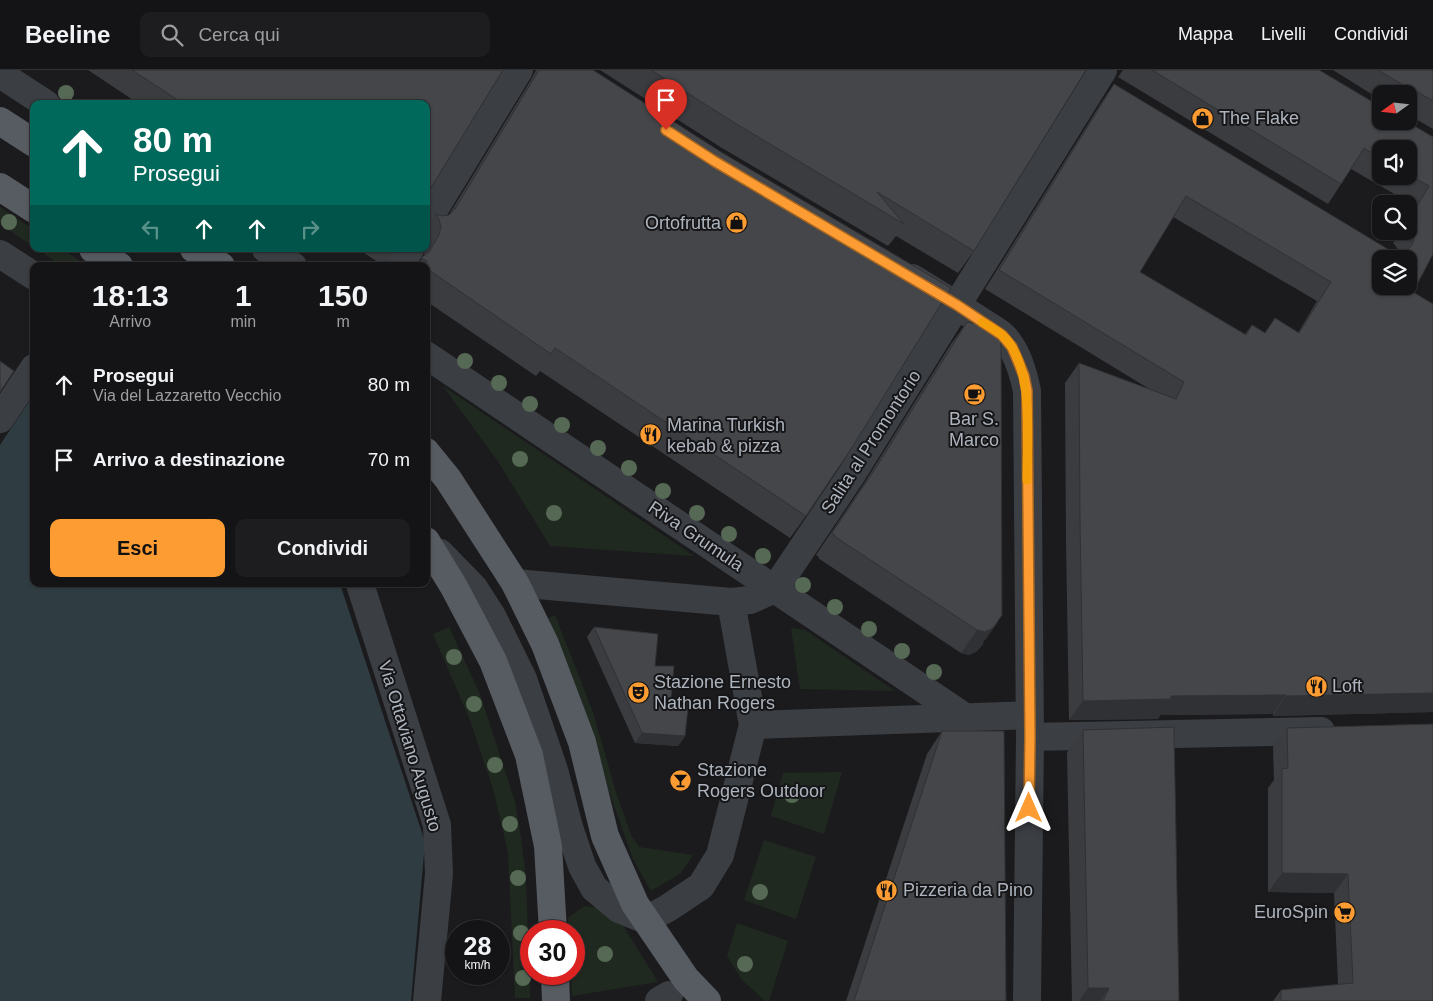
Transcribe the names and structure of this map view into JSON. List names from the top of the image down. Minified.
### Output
{"streets":{"street":["Salita al Promontorio","Riva Grumula","Via Ottaviano Augusto"]},"crossings":[["Salita al Promontorio","Riva Grumula"]],"places":{"shop":["The Flake","Ortofrutta"],"cafe":["Bar S. Marco"],"restaurant":["Marina Turkish kebab & pizza","Loft","Pizzeria da Pino"],"theatre":["Stazione Ernesto Nathan Rogers"],"bar":["Stazione Rogers Outdoor"],"supermarket":["EuroSpin"]},"north":"left","page":{"header":"Beeline","search":"Cerca qui","nav":["Mappa","Livelli","Condividi"],"turn":["80 m","Prosegui"],"eta":["18:13","Arrivo","1","min","150","m"],"list":[{"name":"Prosegui","note":"Via del Lazzaretto Vecchio","value":"80 m"},{"name":"Arrivo a destinazione","value":"70 m"}],"buttons":["Esci","Condividi"],"speed":"28 km/h","limit":"30"}}
